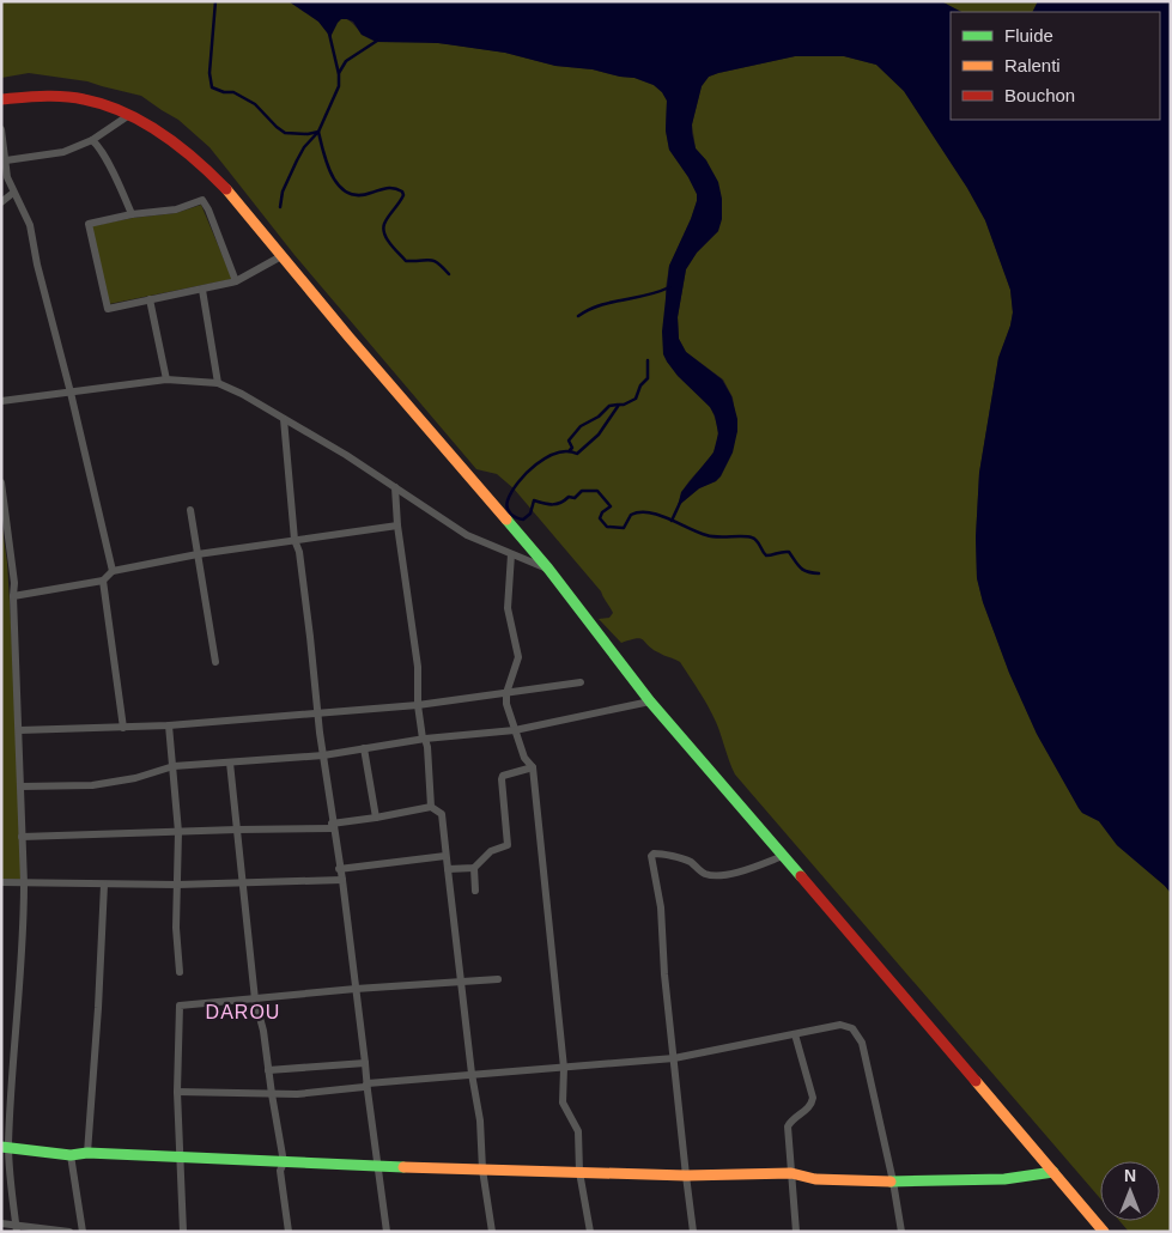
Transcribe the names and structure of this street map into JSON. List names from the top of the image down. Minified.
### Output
{"districts":["DAROU"],"legend":["Fluide","Ralenti","Bouchon"],"north":"top"}
